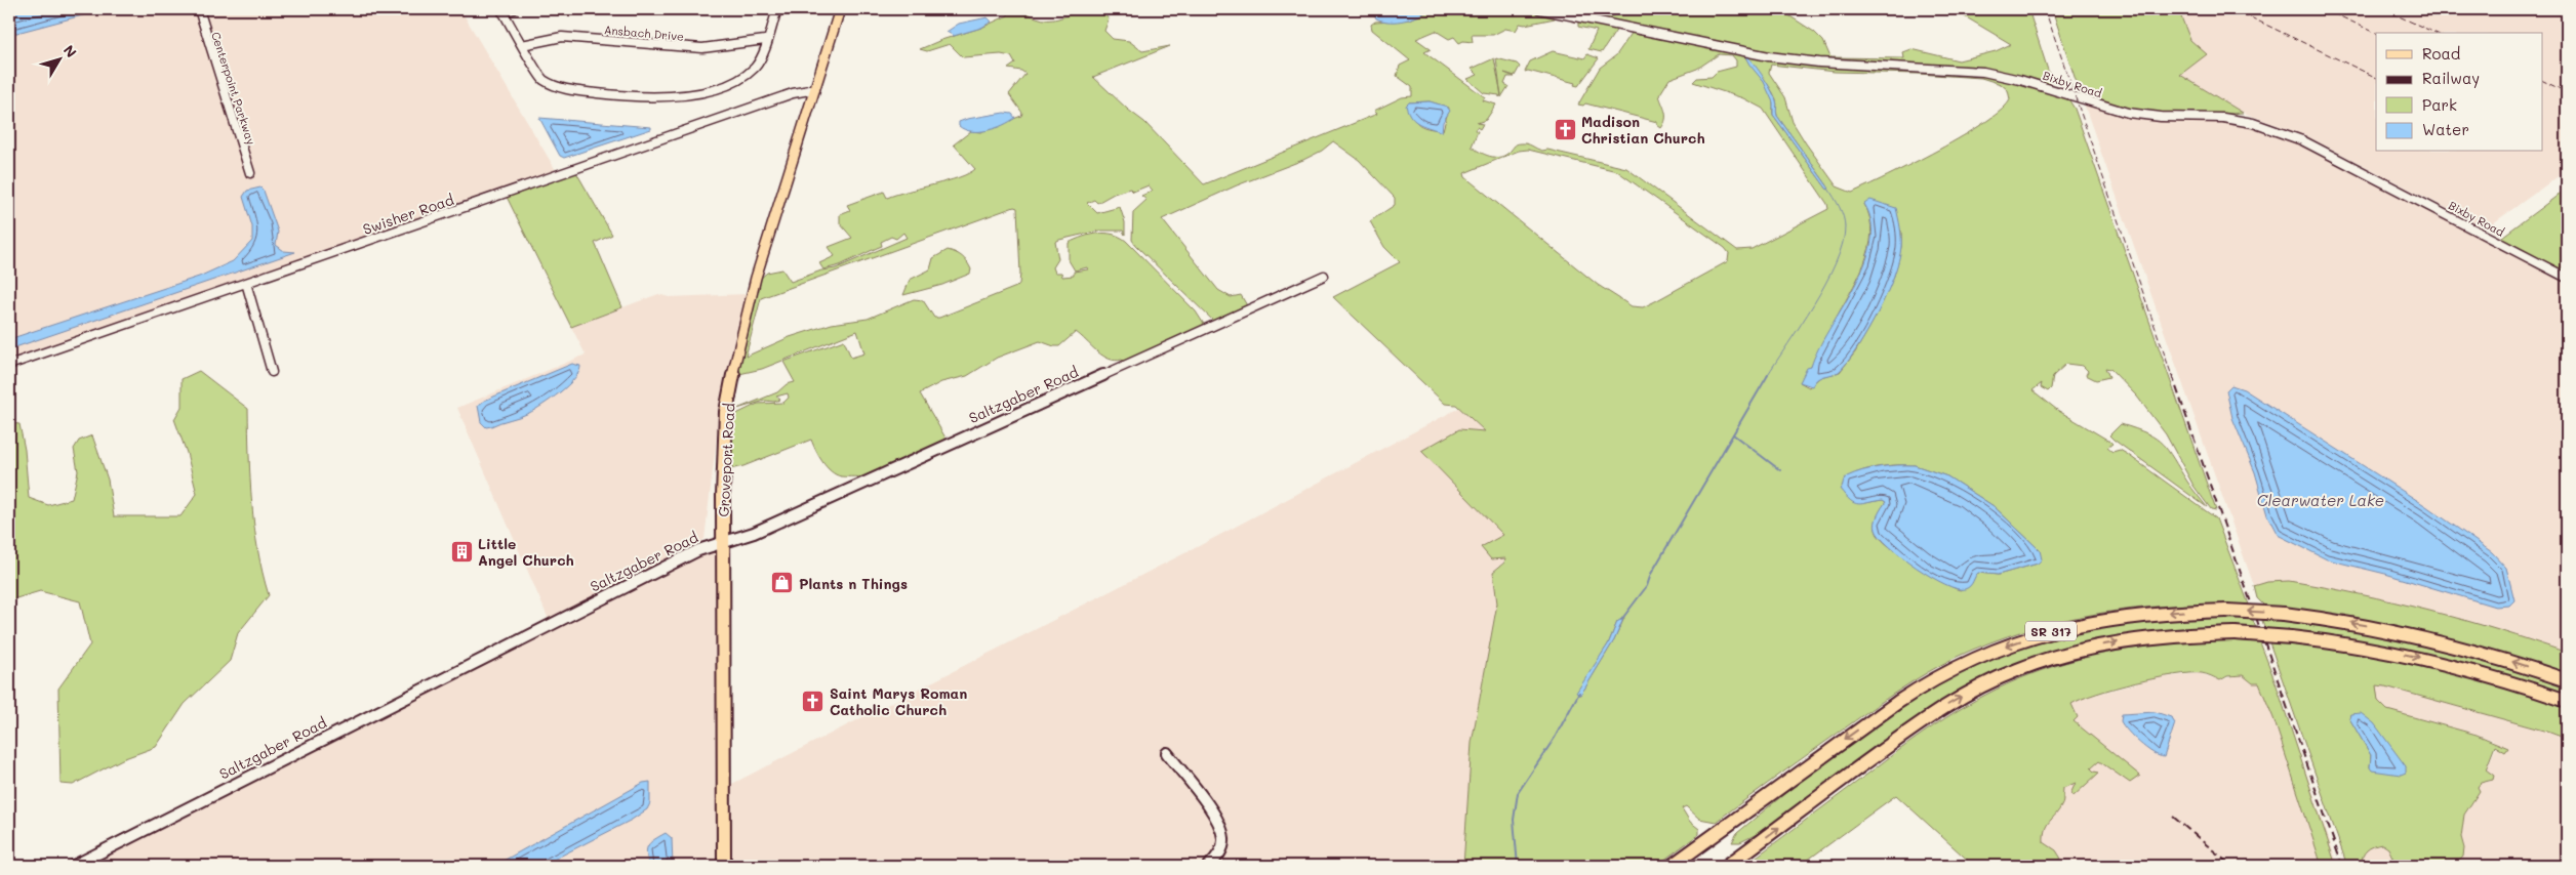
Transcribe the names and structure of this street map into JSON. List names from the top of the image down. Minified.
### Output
{"streets":{"main road":["Groveport Road","SR 317"],"street":["Ansbach Drive","Bixby Road","Centerpoint Parkway","Swisher Road","Saltzgaber Road"]},"crossings":[["Swisher Road","Groveport Road"],["Saltzgaber Road","Groveport Road"]],"water":["Clearwater Lake"],"places":{"church":["Madison Christian Church","Saint Marys Roman Catholic Church"],"building":["Little Angel Church"],"shop":["Plants n Things"]},"legend":["Road","Railway","Park","Water"],"north":"top right"}
